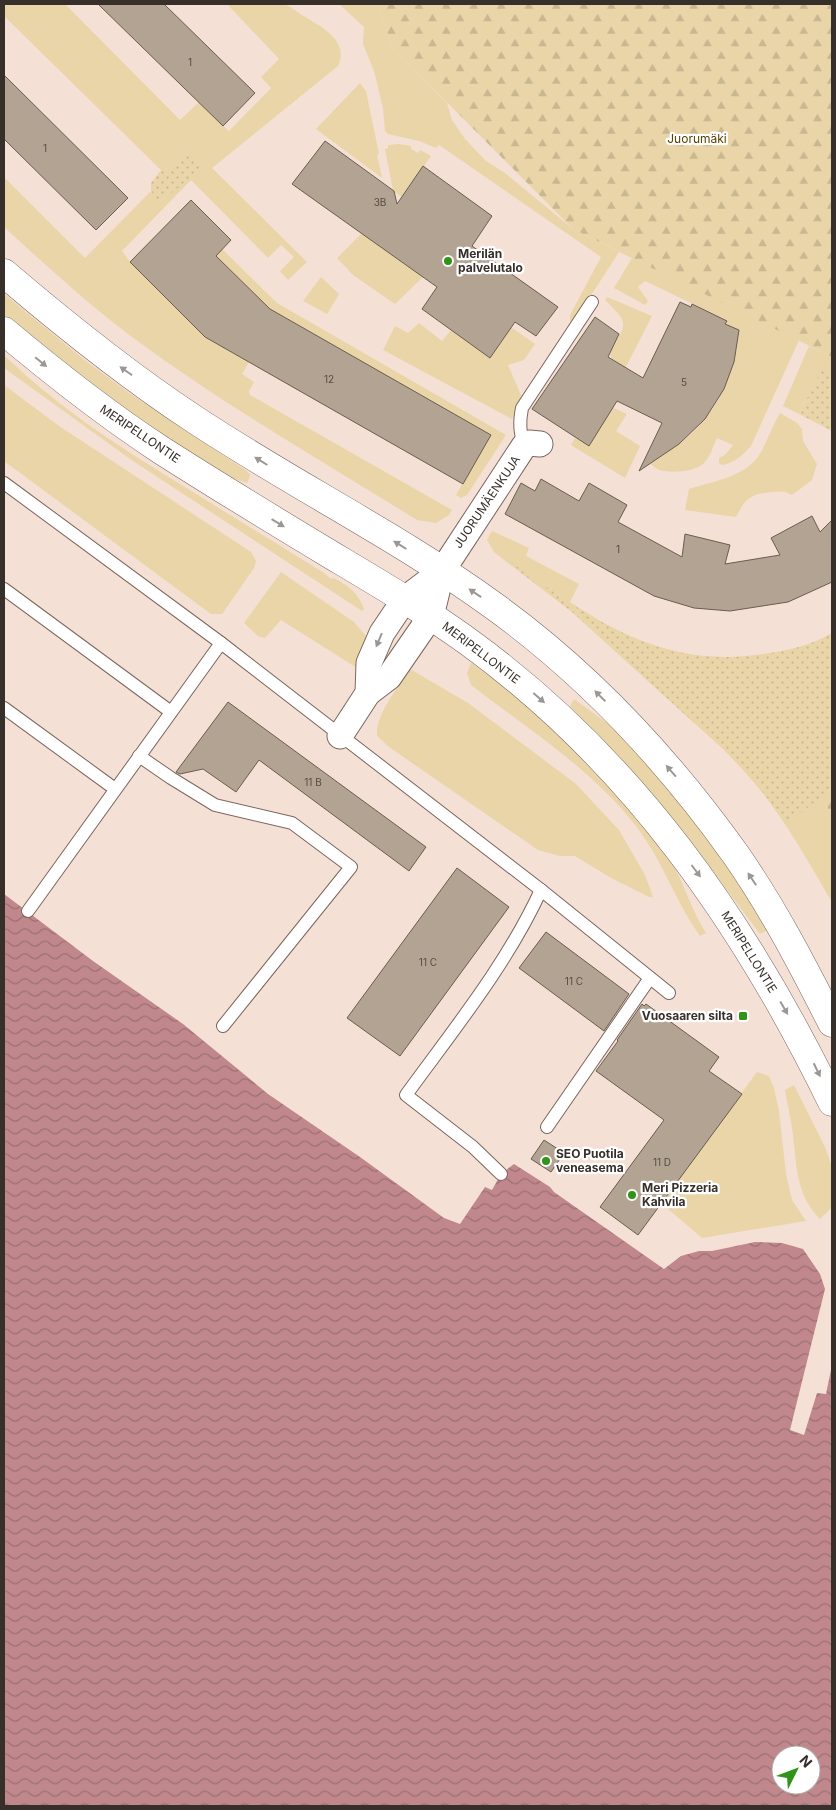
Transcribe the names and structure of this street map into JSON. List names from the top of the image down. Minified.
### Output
{"streets":{"main road":["MERIPELLONTIE"],"street":["JUORUMÄENKUJA"]},"crossings":[["MERIPELLONTIE","JUORUMÄENKUJA"]],"parks":["Juorumäki"],"places":{"other":["Merilän palvelutalo","SEO Puotila veneasema","Meri Pizzeria Kahvila"],"transit":["Vuosaaren silta"]},"house_numbers":["1","1","3B","12","5","1","11 B","11 C","11 C","11 D"],"north":"top right"}
